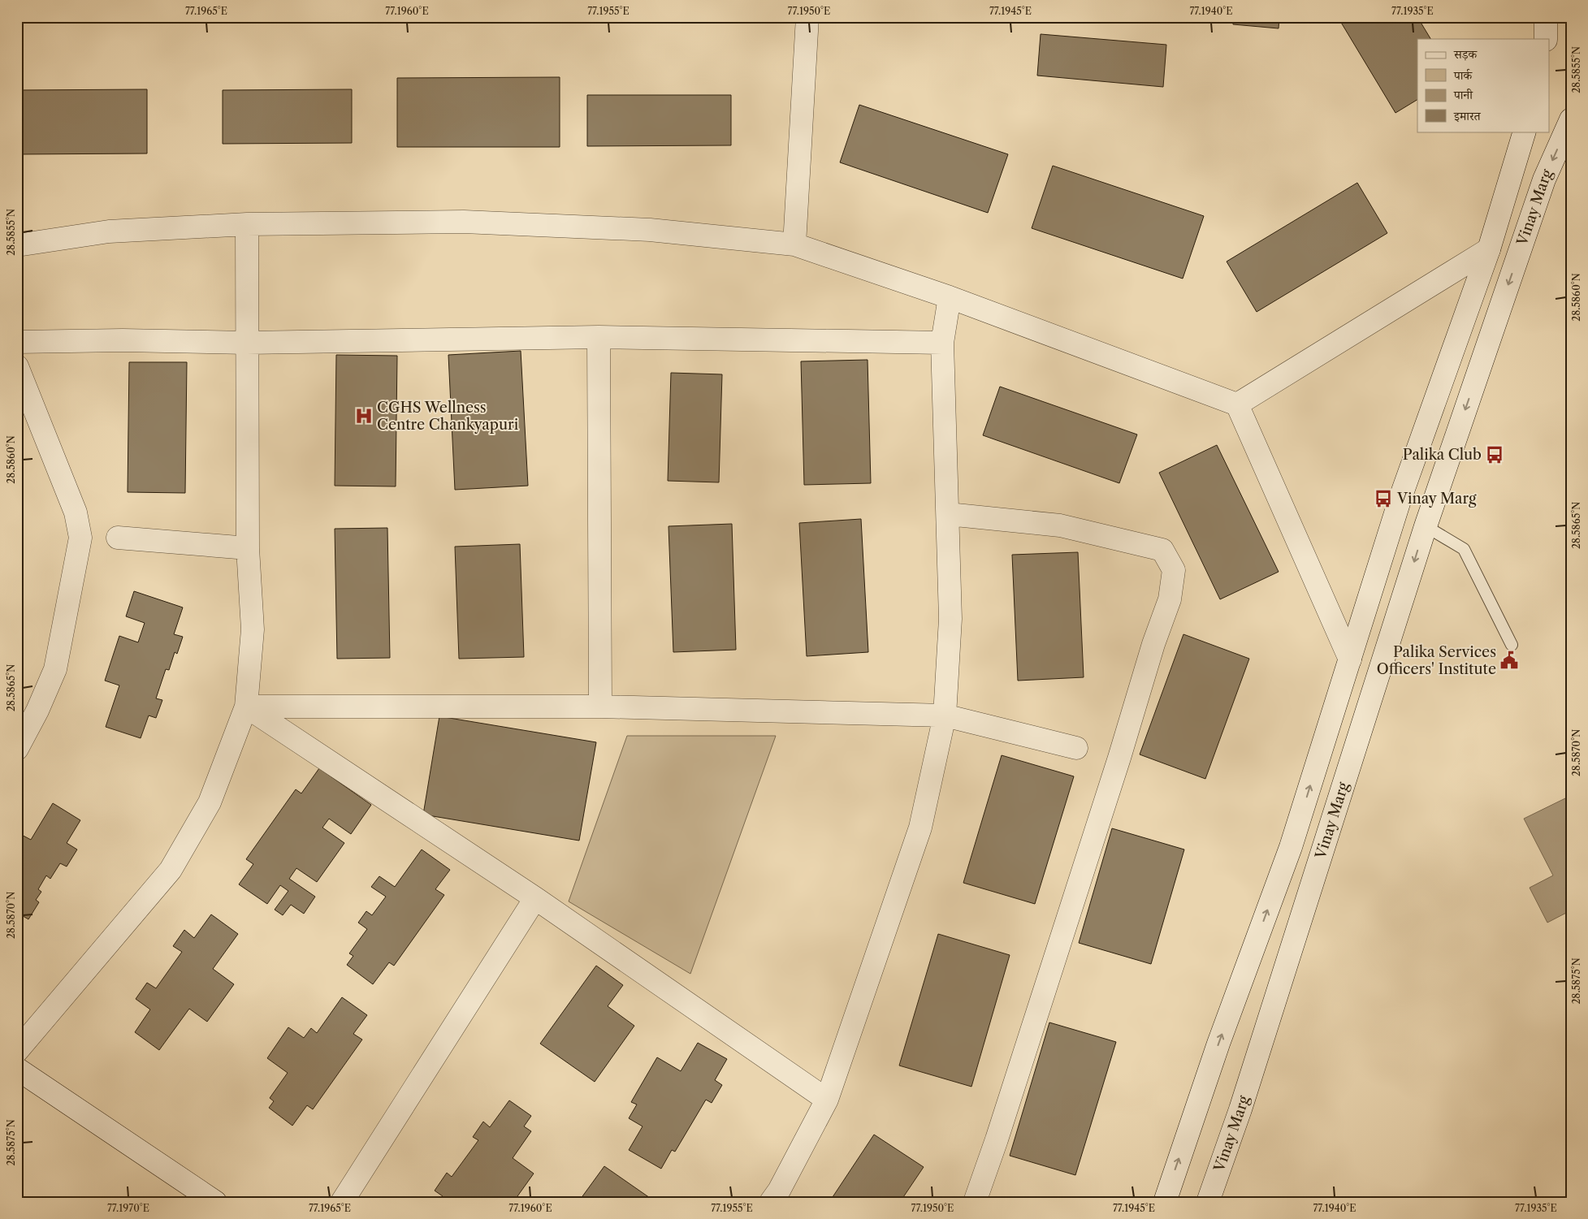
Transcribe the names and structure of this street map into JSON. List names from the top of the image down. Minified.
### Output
{"streets":{"street":["Vinay Marg"]},"places":{"hospital":["CGHS Wellness Centre Chankyapuri"],"bus stop":["Palika Club","Vinay Marg"],"public building":["Palika Services Officers' Institute"]},"legend":["सड़क","पार्क","पानी","इमारत"],"coordinates":["77.1965°E","77.1960°E","77.1955°E","77.1950°E","77.1945°E","77.1940°E","77.1935°E","28.5855°N","28.5860°N","28.5865°N","28.5870°N","28.5875°N","77.1970°E"]}
